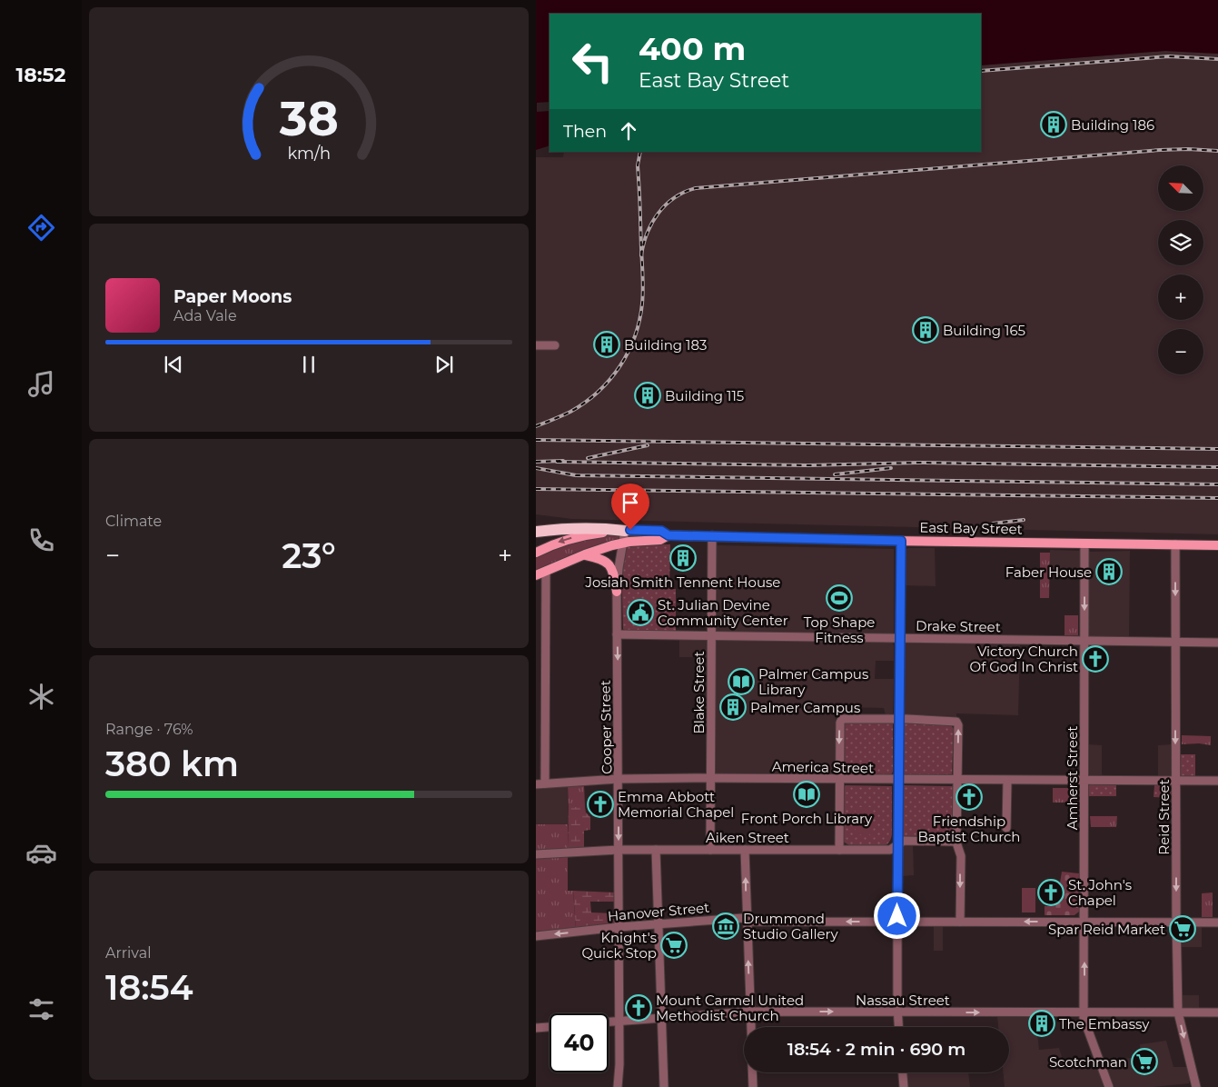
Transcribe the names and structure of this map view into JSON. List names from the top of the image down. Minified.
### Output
{"streets":{"main road":["East Bay Street"],"street":["Drake Street","Blake Street","Cooper Street","America Street","Amherst Street","Reid Street","Aiken Street","Hanover Street","Nassau Street"]},"crossings":[["East Bay Street","Blake Street"],["East Bay Street","Amherst Street"],["East Bay Street","Reid Street"],["Drake Street","Blake Street"],["Drake Street","Cooper Street"],["Drake Street","Amherst Street"],["Drake Street","Reid Street"],["Blake Street","America Street"],["Blake Street","Aiken Street"],["Cooper Street","America Street"],["Cooper Street","Aiken Street"],["Cooper Street","Hanover Street"],["Cooper Street","Nassau Street"],["America Street","Amherst Street"],["America Street","Reid Street"],["Amherst Street","Hanover Street"],["Amherst Street","Nassau Street"],["Reid Street","Hanover Street"],["Reid Street","Nassau Street"]],"one_way":["Cooper Street","Reid Street","Hanover Street","Nassau Street"],"places":{"building":["Building 186","Building 165","Building 183","Building 115","Josiah Smith Tennent House","Faber House","Palmer Campus","The Embassy"],"sports":["Top Shape Fitness"],"public building":["St. Julian Devine Community Center"],"church":["Victory Church Of God In Christ","Friendship Baptist Church","Emma Abbott Memorial Chapel","St. John's Chapel","Mount Carmel United Methodist Church"],"library":["Palmer Campus Library","Front Porch Library"],"museum":["Drummond Studio Gallery"],"supermarket":["Spar Reid Market","Knight's Quick Stop","Scotchman"]},"north":"top left","page":{"tabs":"18:52","turn":["400 m","East Bay Street"],"then":"Then","map_buttons":["+","−"],"song":["Paper Moons","Ada Vale"],"tile":["Climate",["Range · 76%","380 km"],["Arrival","18:54"]],"heat":["−","23°","+"],"limit":"40","trip":"18:54 · 2 min · 690 m","gauge":["38","km/h"]}}
